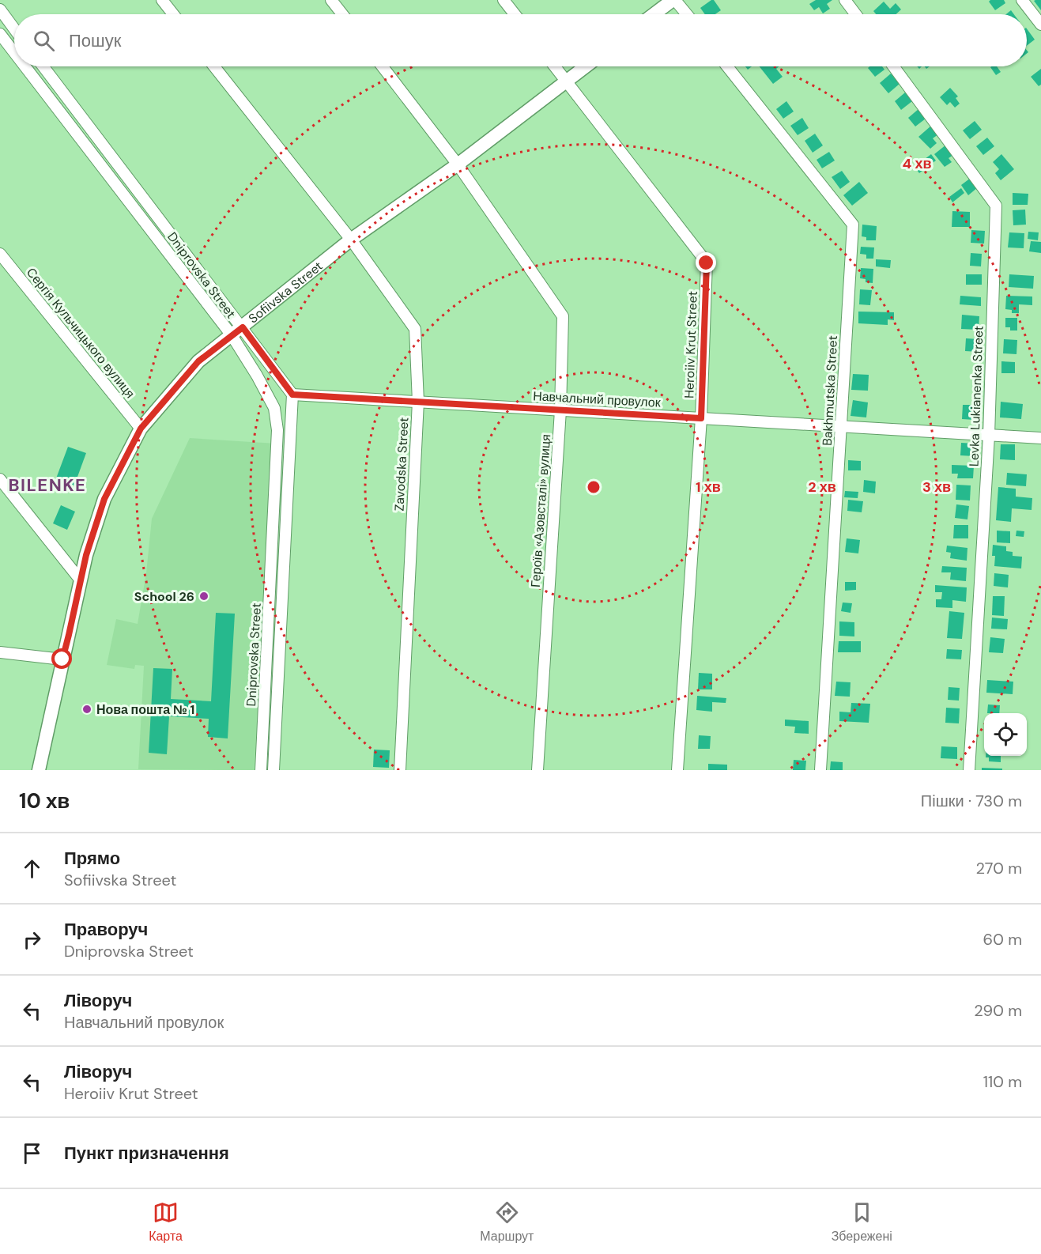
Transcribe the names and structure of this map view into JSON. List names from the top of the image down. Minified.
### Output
{"streets":{"street":["Dniprovska Street","Sofiivska Street","Сергія Кульчицького вулиця","Heroiiv Krut Street","Bakhmutska Street","Levka Lukianenka Street","Навчальний провулок","Zavodska Street","Героїв «Азовсталі» вулиця"]},"crossings":[["Dniprovska Street","Sofiivska Street"],["Dniprovska Street","Навчальний провулок"],["Sofiivska Street","Сергія Кульчицького вулиця"],["Sofiivska Street","Heroiiv Krut Street"],["Sofiivska Street","Zavodska Street"],["Sofiivska Street","Героїв «Азовсталі» вулиця"],["Heroiiv Krut Street","Навчальний провулок"],["Bakhmutska Street","Навчальний провулок"],["Levka Lukianenka Street","Навчальний провулок"],["Навчальний провулок","Zavodska Street"],["Навчальний провулок","Героїв «Азовсталі» вулиця"]],"districts":["BILENKE"],"places":["School 26","Нова пошта № 1"],"page":{"search":"Пошук","heading":["10 хв","Пішки · 730 m"],"list":[["Прямо","Sofiivska Street","270 m"],["Праворуч","Dniprovska Street","60 m"],["Ліворуч","Навчальний провулок","290 m"],["Ліворуч","Heroiiv Krut Street","110 m"],"Пункт призначення"],"nav":["Карта","Маршрут","Збережені"]},"rings":["4 хв","1 хв","2 хв","3 хв"]}
